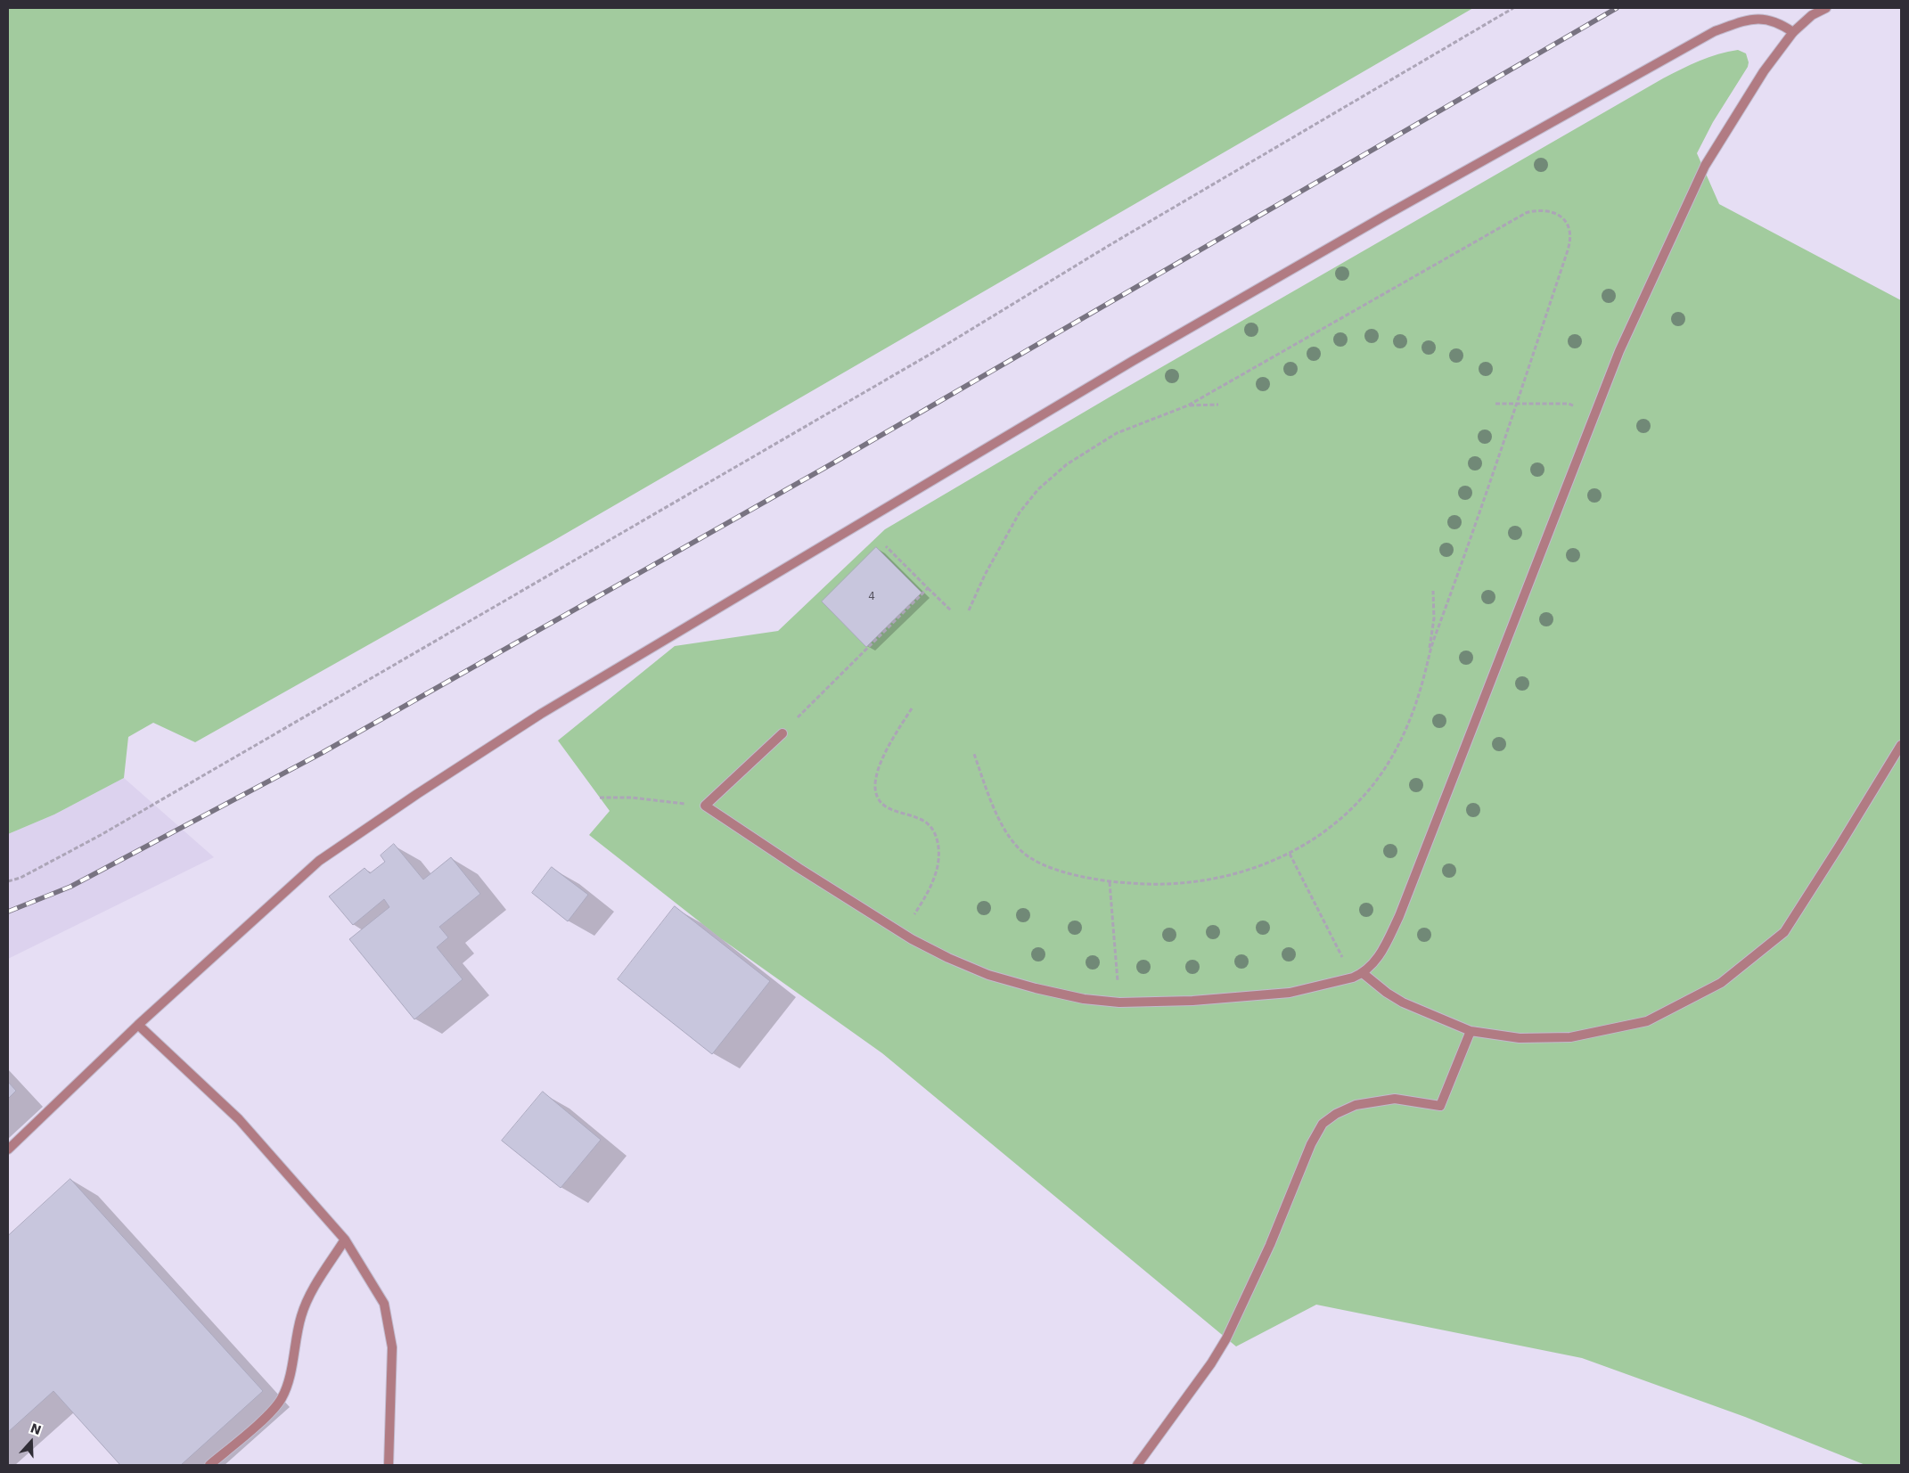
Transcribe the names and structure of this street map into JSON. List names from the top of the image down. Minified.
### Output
{"house_numbers":["4"],"north":"top"}
